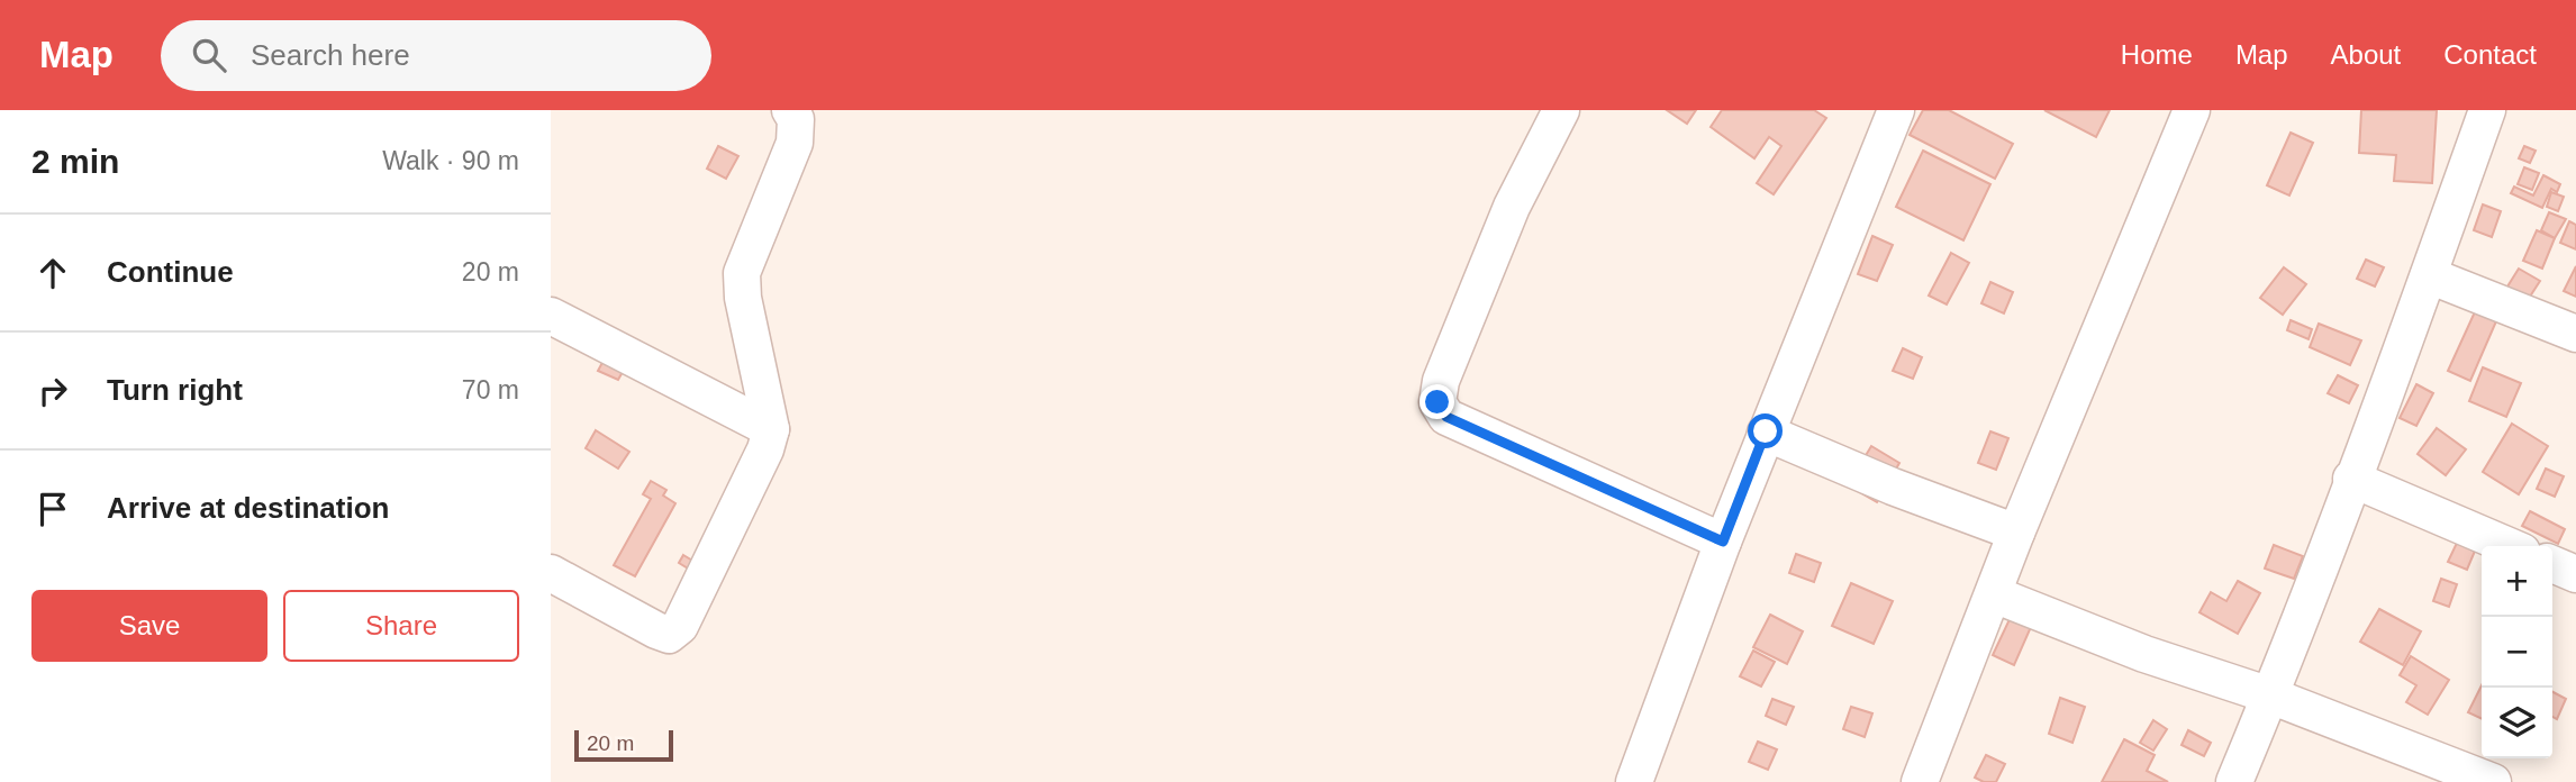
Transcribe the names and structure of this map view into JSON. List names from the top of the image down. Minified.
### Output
{"scale_bar":"20 m","page":{"header":"Map","search":"Search here","nav":["Home","Map","About","Contact"],"heading":["2 min","Walk · 90 m"],"list":[["Continue","20 m"],["Turn right","70 m"],"Arrive at destination"],"map_buttons":["+","−"],"buttons":["Save","Share"],"scale":"20 m"}}
